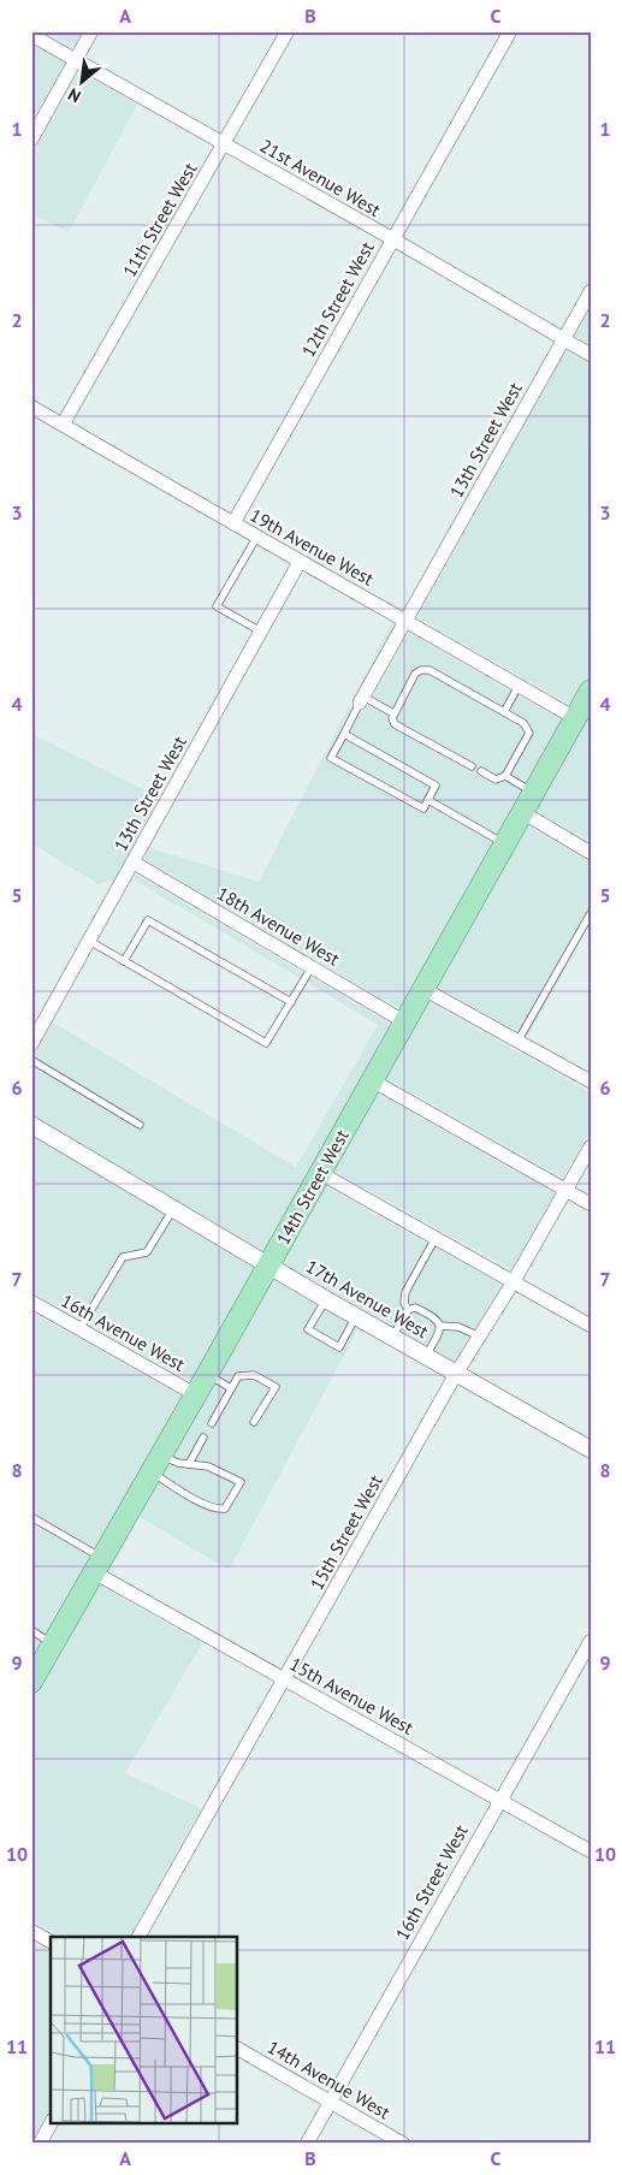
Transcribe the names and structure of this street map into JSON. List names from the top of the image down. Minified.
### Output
{"streets":{"main road":["14th Street West"],"street":["21st Avenue West","11th Street West","12th Street West","13th Street West","19th Avenue West","18th Avenue West","17th Avenue West","16th Avenue West","15th Street West","15th Avenue West","16th Street West","14th Avenue West"]},"crossings":[["21st Avenue West","11th Street West"],["21st Avenue West","12th Street West"],["21st Avenue West","13th Street West"],["11th Street West","19th Avenue West"],["12th Street West","19th Avenue West"],["13th Street West","19th Avenue West"],["13th Street West","18th Avenue West"],["19th Avenue West","14th Street West"],["18th Avenue West","14th Street West"],["14th Street West","17th Avenue West"],["14th Street West","16th Avenue West"],["14th Street West","15th Avenue West"],["17th Avenue West","15th Street West"],["15th Street West","15th Avenue West"],["15th Avenue West","16th Street West"],["16th Street West","14th Avenue West"]],"north":"bottom left","grid":{"columns":["A","B","C"],"rows":["1","2","3","4","5","6","7","8","9","10","11"]}}
